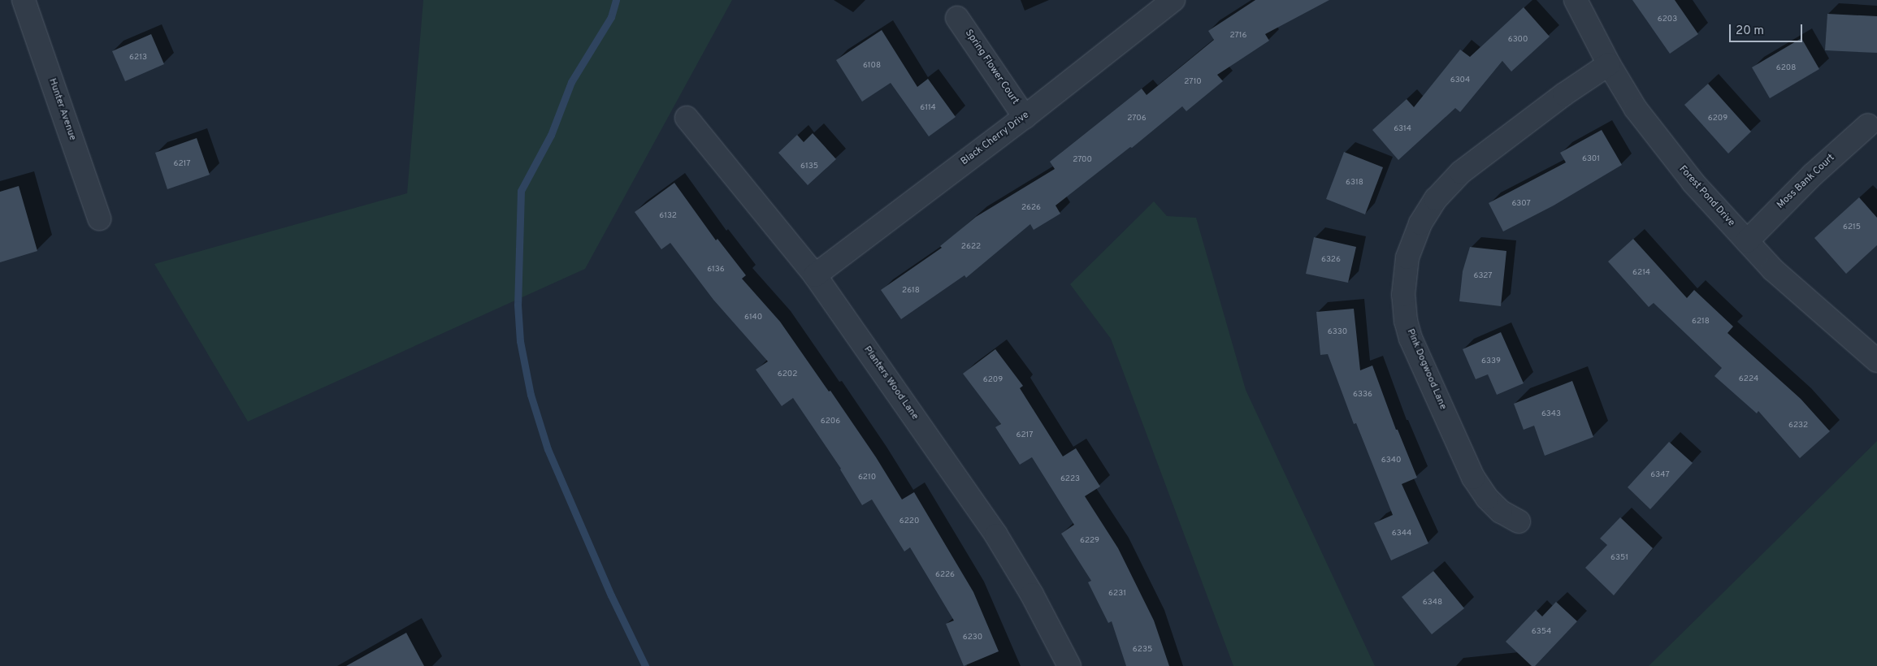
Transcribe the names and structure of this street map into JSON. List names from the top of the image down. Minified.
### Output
{"streets":{"street":["Spring Flower Court","Hunter Avenue","Black Cherry Drive","Moss Bank Court","Forest Pond Drive","Pink Dogwood Lane","Planters Wood Lane"]},"crossings":[["Spring Flower Court","Black Cherry Drive"],["Black Cherry Drive","Planters Wood Lane"],["Moss Bank Court","Forest Pond Drive"],["Forest Pond Drive","Pink Dogwood Lane"]],"house_numbers":["6203","2716","6300","6213","6108","6208","6304","2710","6114","2706","6209","6314","6301","2700","6217","6135","6318","6307","2626","6132","6215","2622","6326","6136","6214","6327","2618","6140","6218","6330","6339","6202","6224","6209","6336","6343","6206","6232","6217","6340","6347","6210","6223","6220","6344","6229","6351","6226","6231","6348","6354","6230","6235"],"scale_bar":"20 m"}
